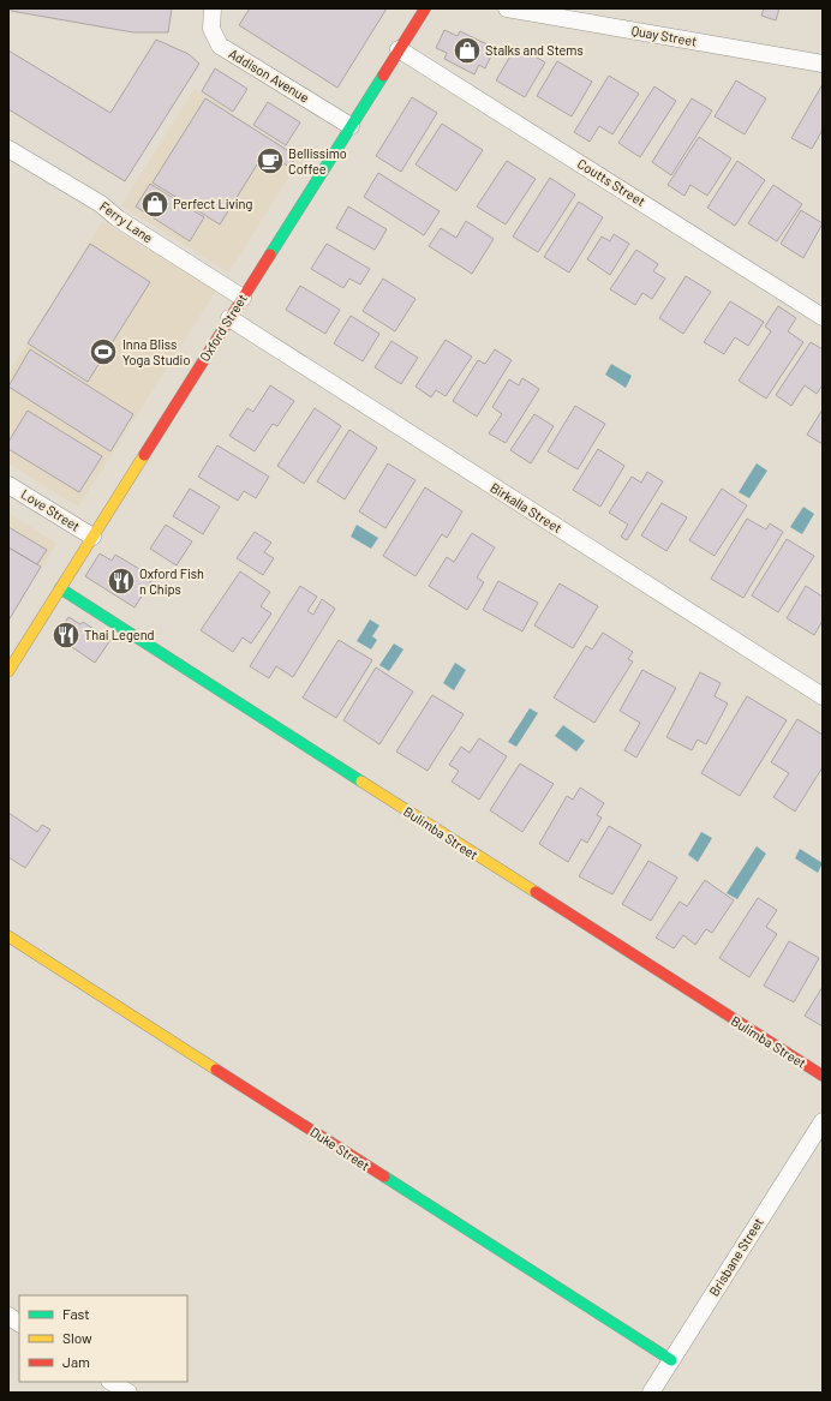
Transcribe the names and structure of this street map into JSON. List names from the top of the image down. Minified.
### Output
{"streets":{"street":["Quay Street","Addison Avenue","Coutts Street","Ferry Lane","Oxford Street","Birkalla Street","Love Street","Bulimba Street","Duke Street","Brisbane Street"]},"crossings":[["Addison Avenue","Oxford Street"],["Coutts Street","Oxford Street"],["Ferry Lane","Oxford Street"],["Oxford Street","Birkalla Street"],["Oxford Street","Love Street"],["Oxford Street","Bulimba Street"],["Duke Street","Brisbane Street"]],"places":{"shop":["Stalks and Stems","Perfect Living"],"cafe":["Bellissimo Coffee"],"sports":["Inna Bliss Yoga Studio"],"restaurant":["Oxford Fish n Chips","Thai Legend"]},"legend":["Fast","Slow","Jam"]}
